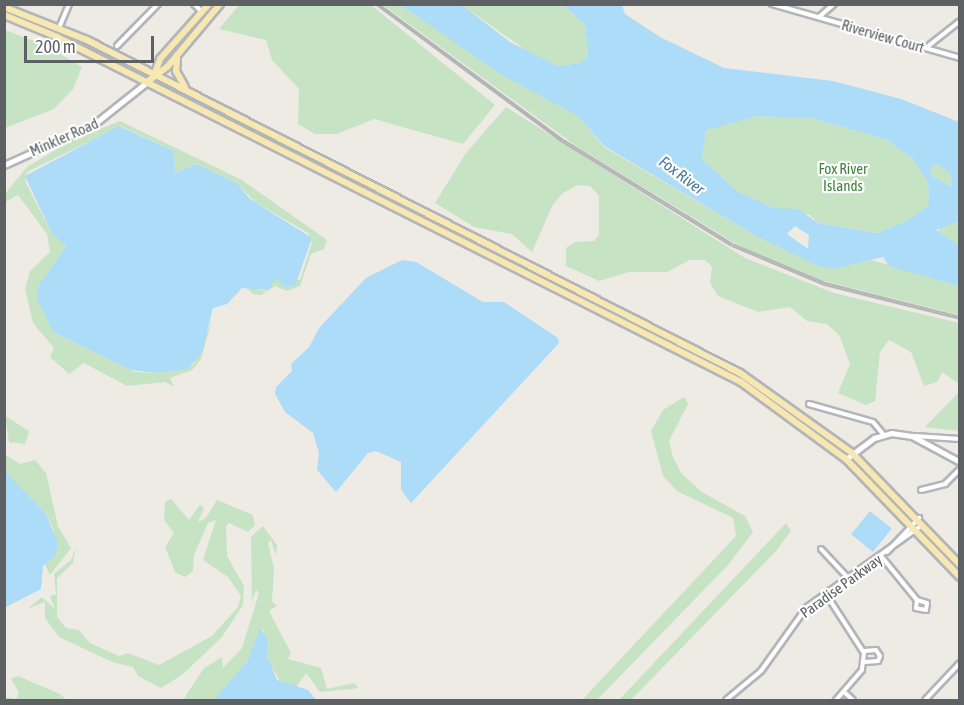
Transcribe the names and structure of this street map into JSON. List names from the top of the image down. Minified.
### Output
{"streets":{"street":["Riverview Court","Minkler Road","Paradise Parkway"]},"water":["Fox River"],"parks":["Fox River Islands"],"scale_bar":"200 m"}
